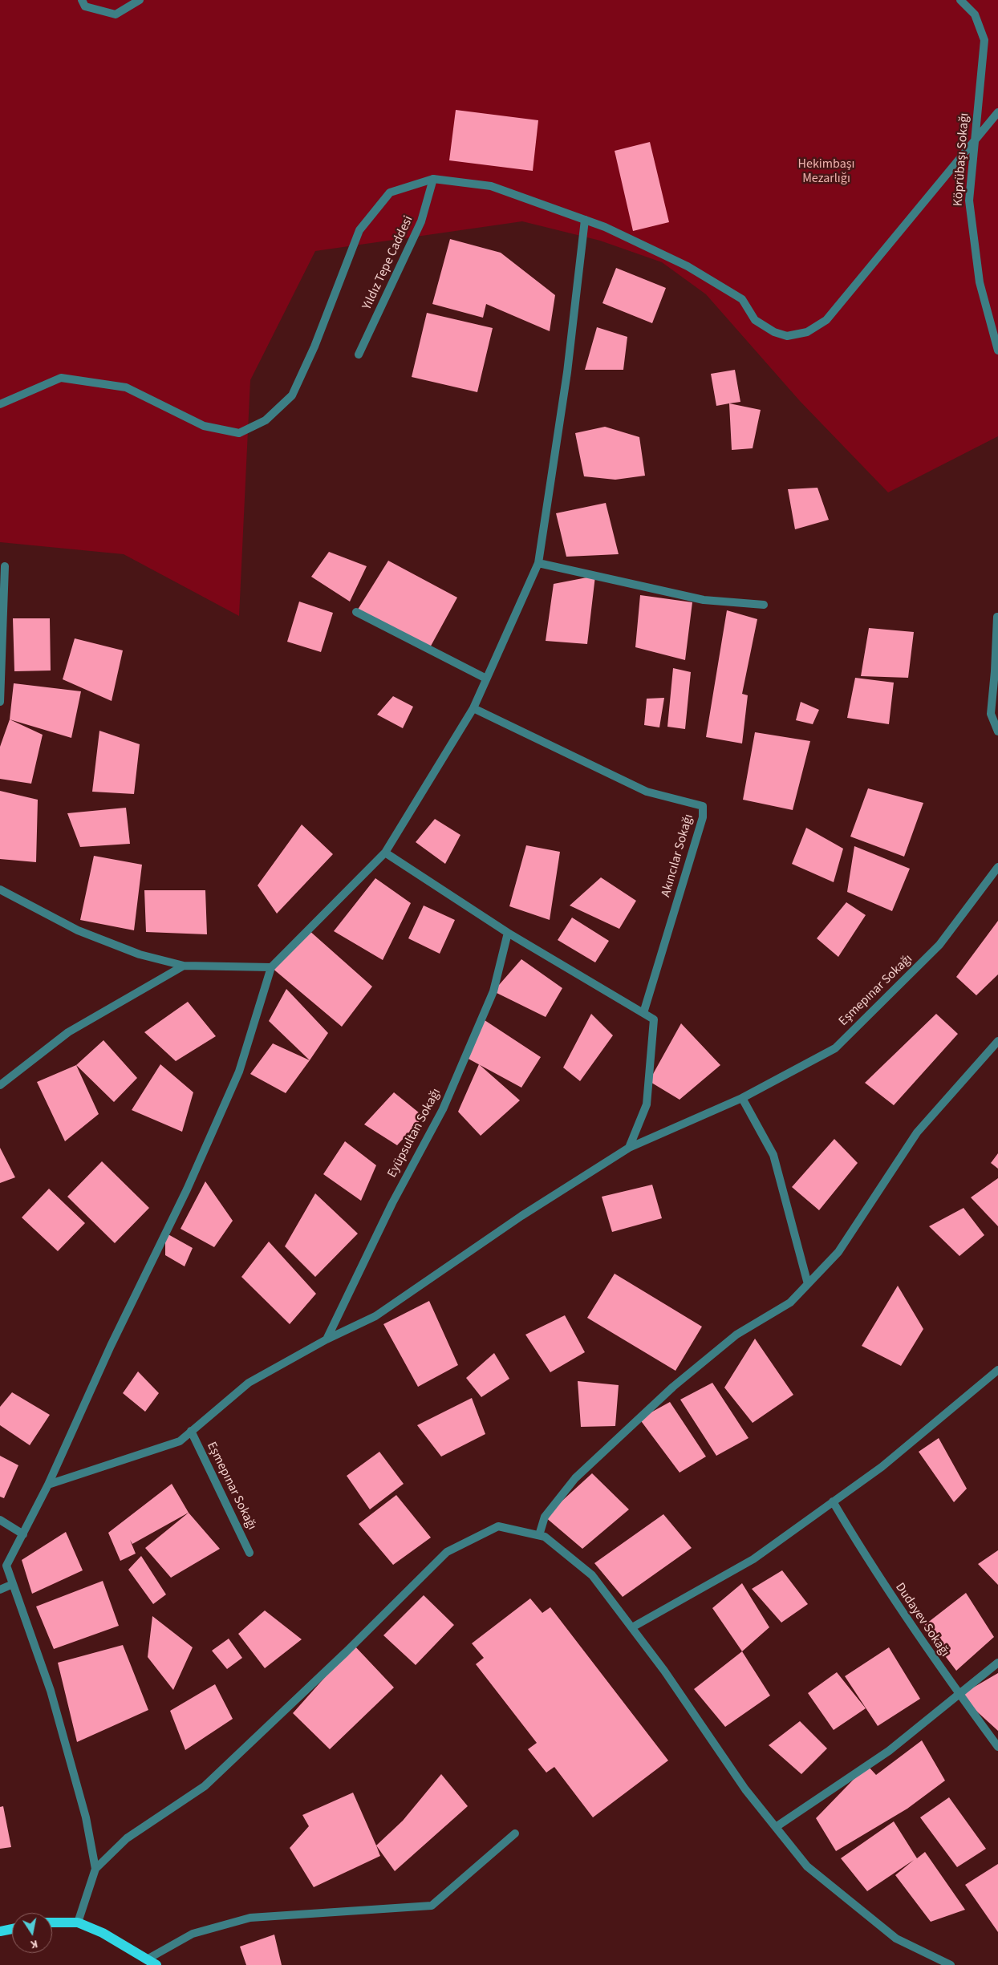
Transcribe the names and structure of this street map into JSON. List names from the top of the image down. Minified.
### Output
{"streets":{"street":["Köprübaşı Sokağı","Yıldız Tepe Caddesi","Akıncılar Sokağı","Eşmepınar Sokağı","Eyüpsultan Sokağı","Dudayev Sokağı"]},"crossings":[["Eşmepınar Sokağı","Eyüpsultan Sokağı"]],"parks":["Hekimbaşı Mezarlığı"],"north":"bottom"}
